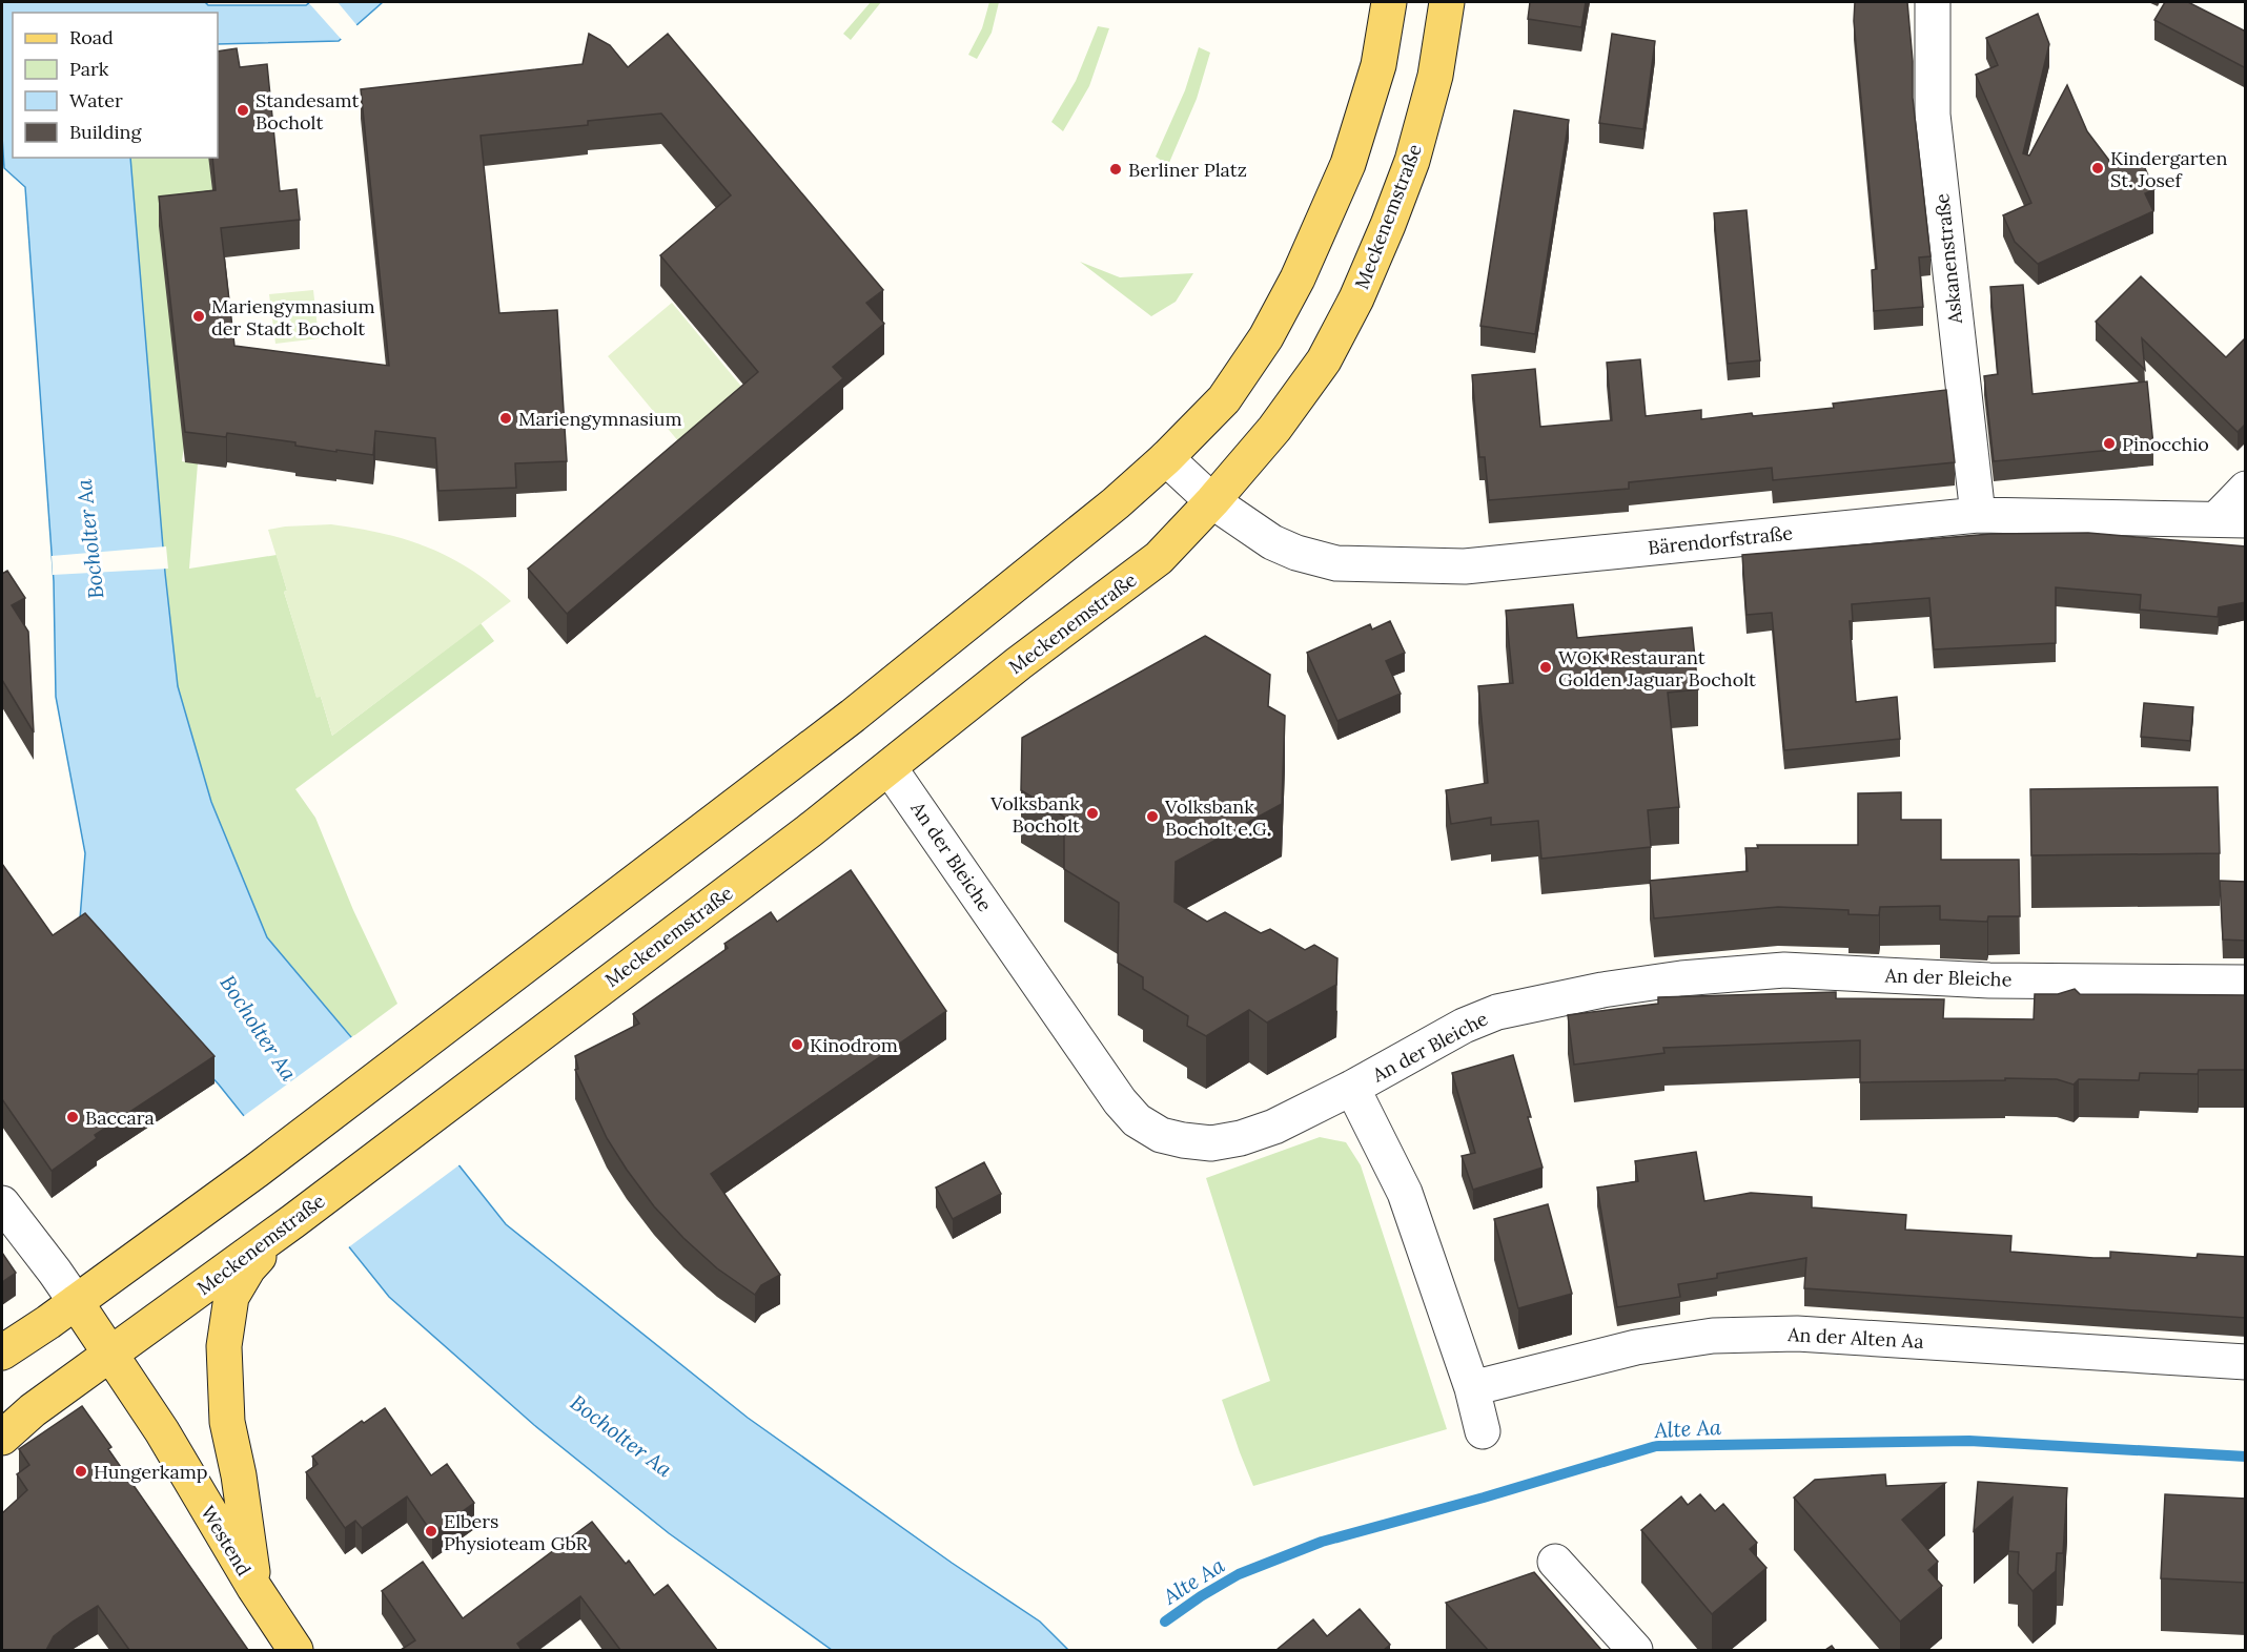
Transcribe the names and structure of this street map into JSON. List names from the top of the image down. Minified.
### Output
{"streets":{"main road":["Meckenemstraße","Westend"],"street":["Askanenstraße","Bärendorfstraße","An der Bleiche","An der Alten Aa"]},"crossings":[["Meckenemstraße","Bärendorfstraße"],["Meckenemstraße","An der Bleiche"],["Meckenemstraße","Westend"],["Askanenstraße","Bärendorfstraße"]],"water":["Bocholter Aa","Alte Aa"],"places":["Standesamt Bocholt","Kindergarten St. Josef","Berliner Platz","Mariengymnasium der Stadt Bocholt","Mariengymnasium","Pinocchio","WOK Restaurant Golden Jaguar Bocholt","Volksbank Bocholt","Volksbank Bocholt e.G.","Kinodrom","Baccara","Hungerkamp","Elbers Physioteam GbR"],"legend":["Road","Park","Water","Building"]}
